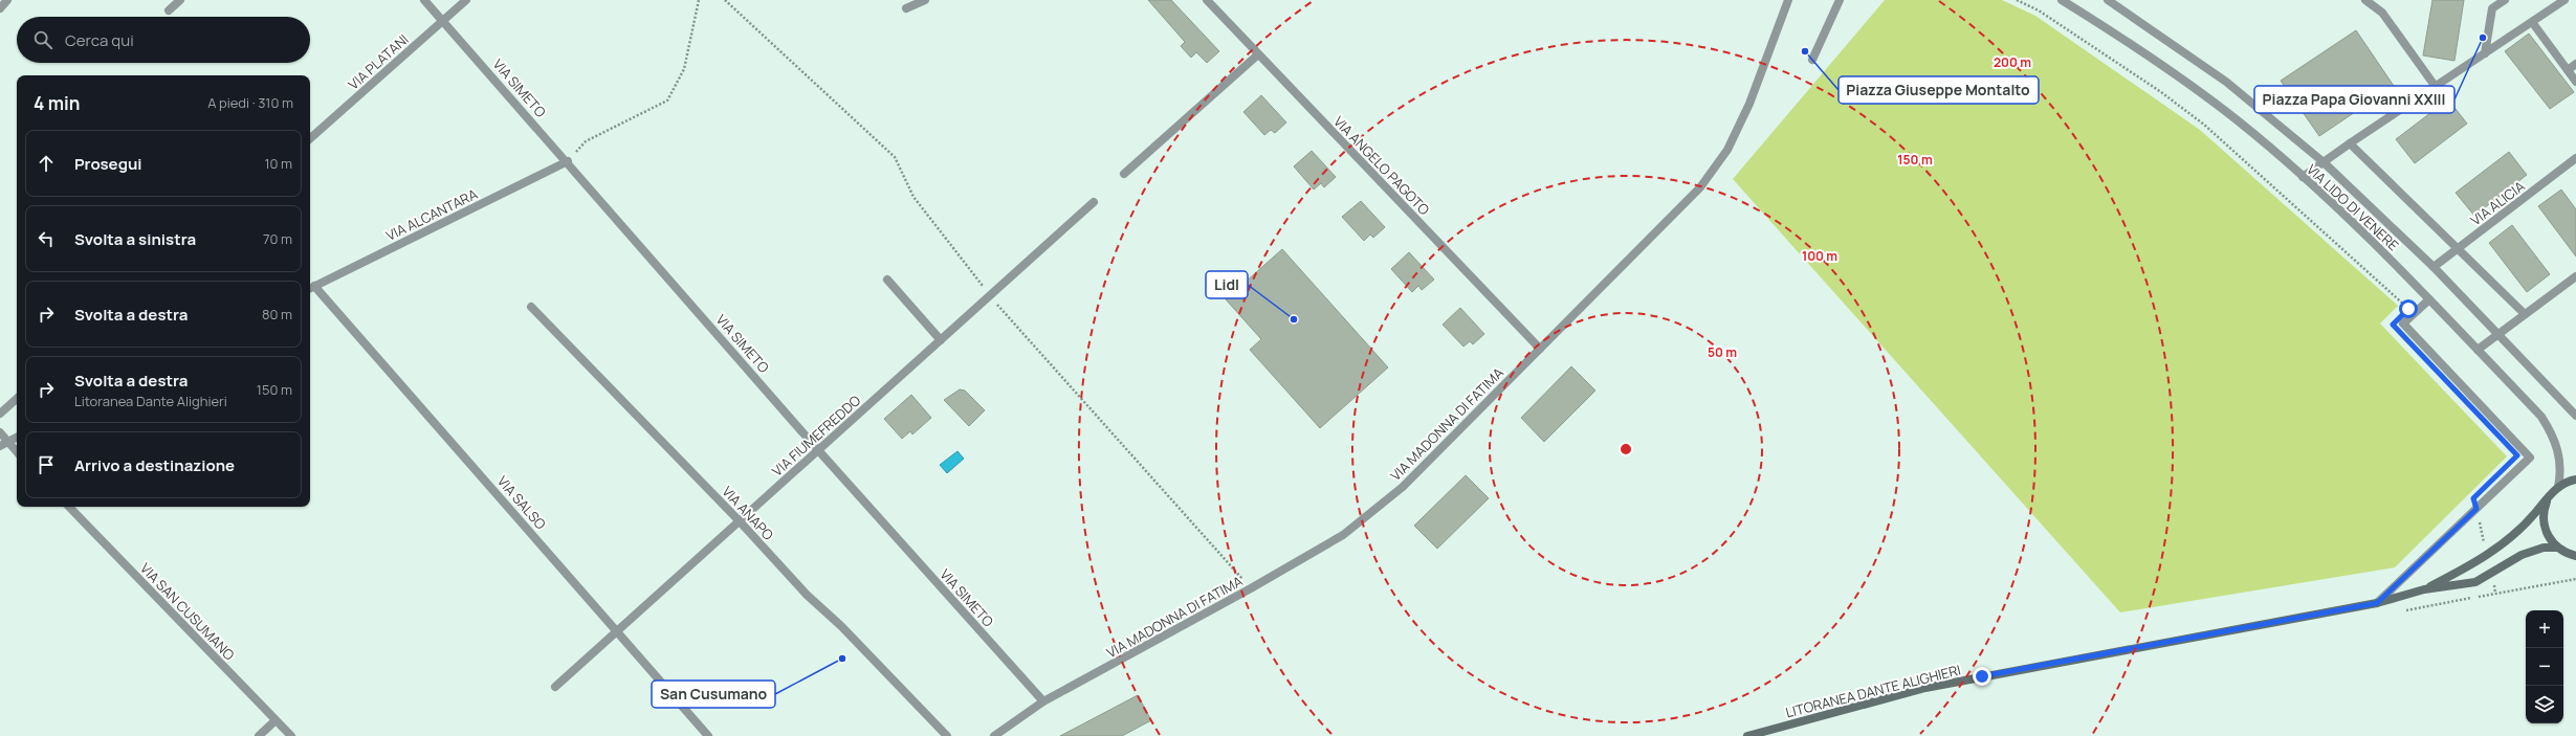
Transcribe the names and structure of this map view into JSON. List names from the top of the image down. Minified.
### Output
{"streets":{"main road":["LITORANEA DANTE ALIGHIERI"],"street":["VIA PLATANI","VIA SIMETO","VIA ANGELO PAGOTO","VIA ALICIA","VIA LIDO DI VENERE","VIA ALCANTARA","VIA MADONNA DI FATIMA","VIA FIUMEFREDDO","VIA SALSO","VIA ANAPO","VIA SAN CUSUMANO"]},"crossings":[["VIA PLATANI","VIA SIMETO"],["VIA SIMETO","VIA ALCANTARA"],["VIA SIMETO","VIA MADONNA DI FATIMA"],["VIA SIMETO","VIA FIUMEFREDDO"],["VIA ANGELO PAGOTO","VIA MADONNA DI FATIMA"],["VIA ALICIA","VIA LIDO DI VENERE"],["VIA ALCANTARA","VIA SALSO"],["VIA FIUMEFREDDO","VIA SALSO"],["VIA FIUMEFREDDO","VIA ANAPO"]],"places":["Piazza Papa Giovanni XXIII","Piazza Giuseppe Montalto","Lidl","San Cusumano"],"page":{"search":"Cerca qui","heading":["4 min","A piedi · 310 m"],"list":[["Prosegui","10 m"],["Svolta a sinistra","70 m"],["Svolta a destra","80 m"],["Svolta a destra","Litoranea Dante Alighieri","150 m"],"Arrivo a destinazione"],"map_buttons":["+","−"]},"rings":["200 m","150 m","100 m","50 m"]}
